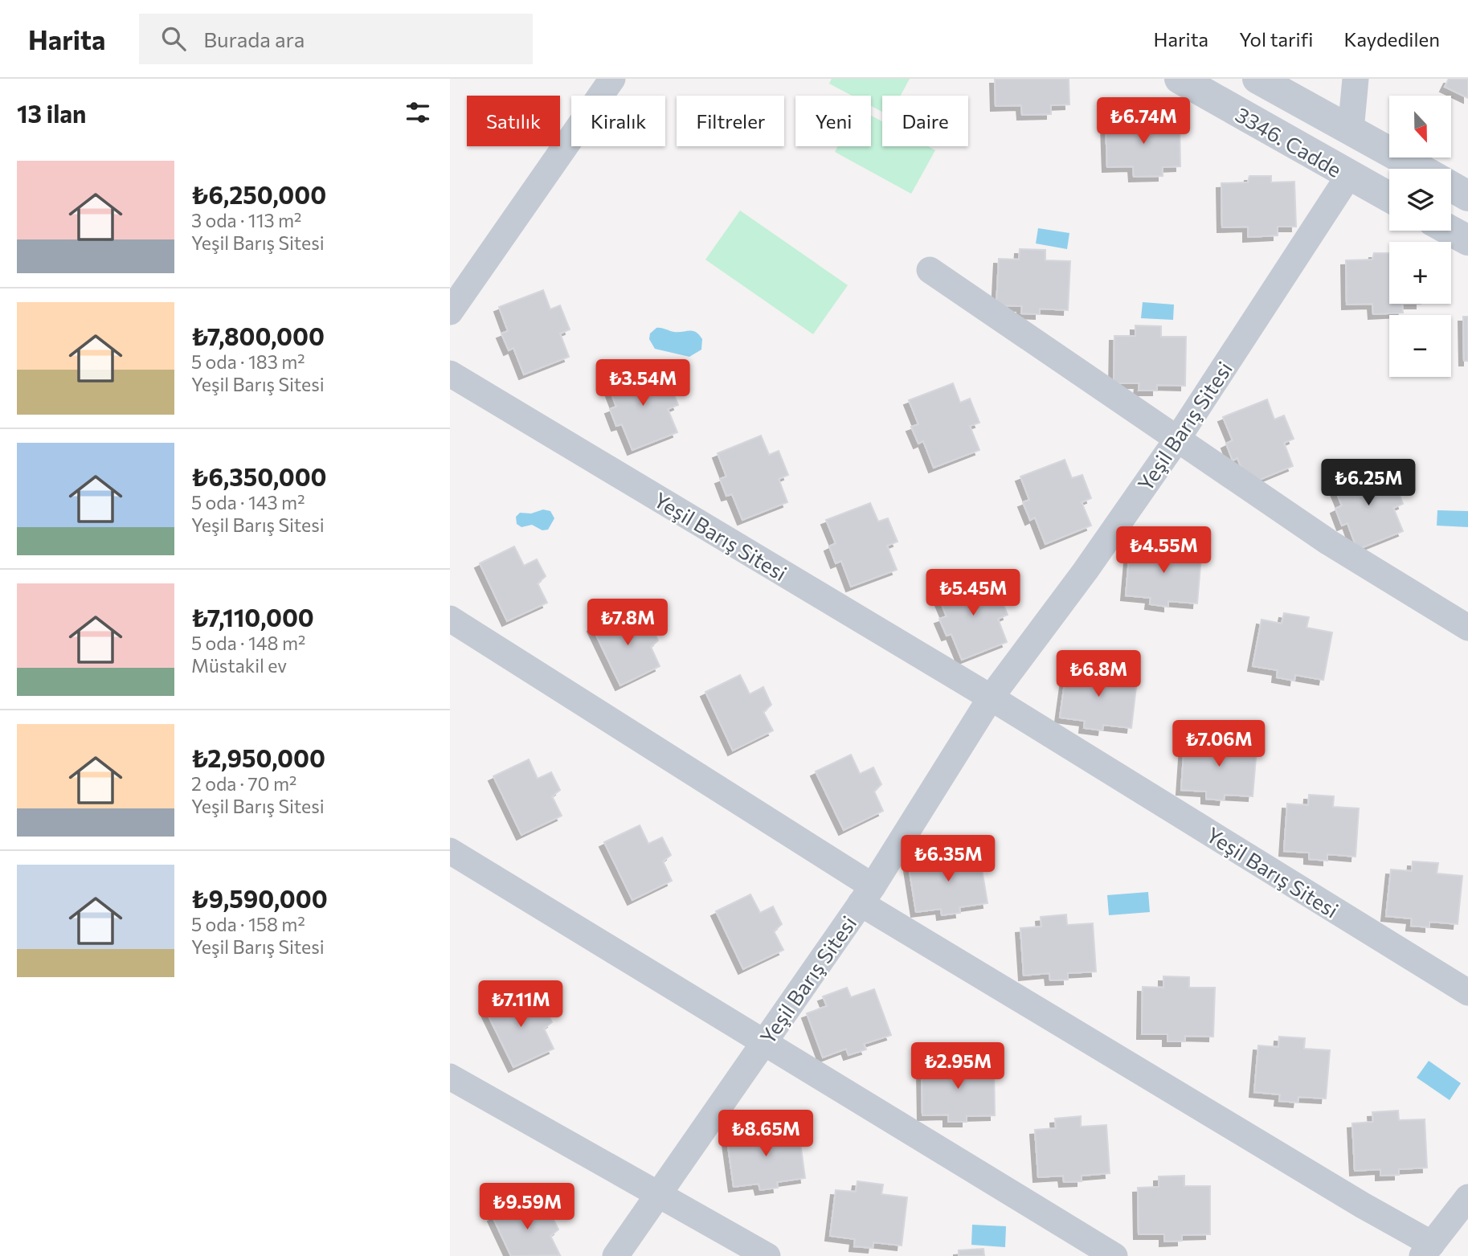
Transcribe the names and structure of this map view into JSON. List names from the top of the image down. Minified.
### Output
{"streets":{"street":["3346. Cadde","Yeşil Barış Sitesi"]},"crossings":[["3346. Cadde","Yeşil Barış Sitesi"]],"north":"bottom","page":{"header":"Harita","search":"Burada ara","nav":["Harita","Yol tarifi","Kaydedilen"],"heading":"13 ilan","map_buttons":["+","−"],"chip":["Satılık","Kiralık","Filtreler","Yeni","Daire"],"price":["₺6.74M","₺3.54M","₺6.25M","₺4.55M","₺5.45M","₺7.8M","₺6.8M","₺7.06M","₺6.35M","₺7.11M","₺2.95M","₺8.65M","₺9.59M"],"list":[{"name":"₺6,250,000","note":"3 oda · 113 m² · Yeşil Barış Sitesi"},{"name":"₺7,800,000","note":"5 oda · 183 m² · Yeşil Barış Sitesi"},{"name":"₺6,350,000","note":"5 oda · 143 m² · Yeşil Barış Sitesi"},{"name":"₺7,110,000","note":"5 oda · 148 m² · Müstakil ev"},{"name":"₺2,950,000","note":"2 oda · 70 m² · Yeşil Barış Sitesi"},{"name":"₺9,590,000","note":"5 oda · 158 m² · Yeşil Barış Sitesi"}]}}
